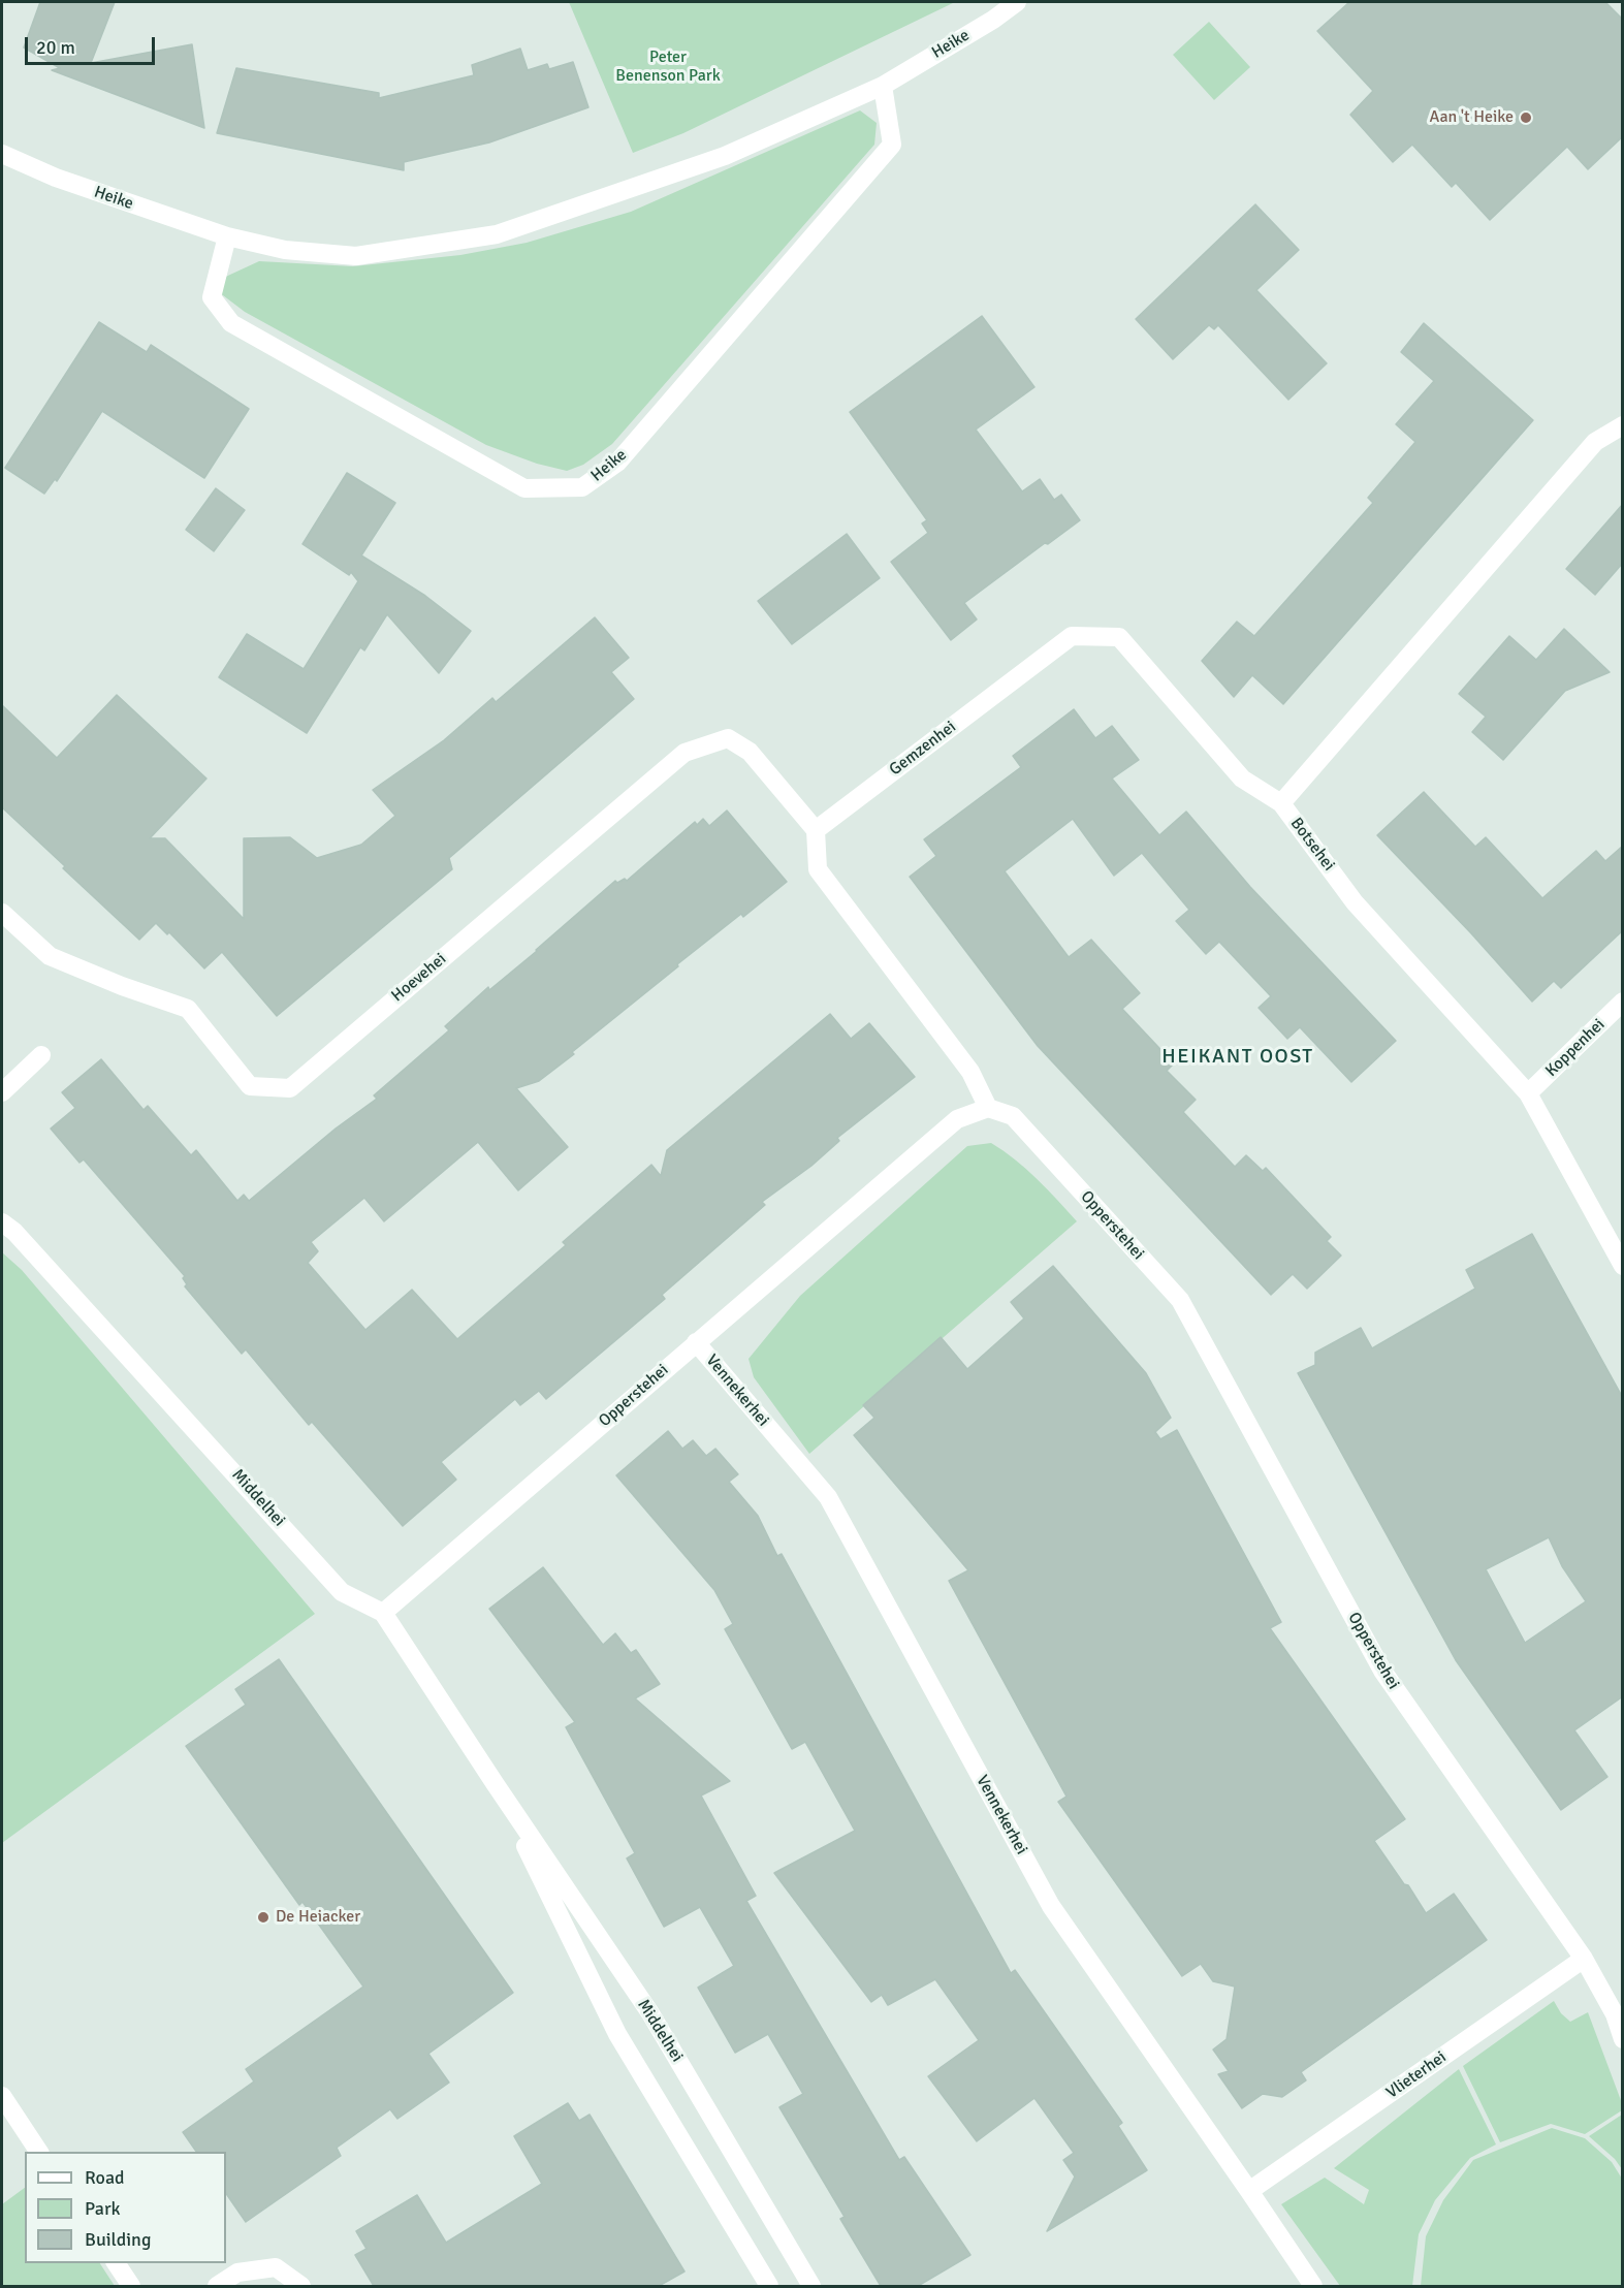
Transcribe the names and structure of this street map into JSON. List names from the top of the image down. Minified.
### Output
{"streets":{"street":["Heike","Gemzenhei","Botsehei","Hoevehei","Koppenhei","Opperstehei","Vennekerhei","Middelhei","Vlieterhei"]},"crossings":[["Gemzenhei","Botsehei"],["Gemzenhei","Hoevehei"],["Botsehei","Koppenhei"],["Opperstehei","Vennekerhei"],["Opperstehei","Middelhei"],["Opperstehei","Vlieterhei"],["Vennekerhei","Vlieterhei"]],"districts":["HEIKANT OOST"],"parks":["Peter Benenson Park"],"places":["Aan 't Heike","De Heiacker"],"legend":["Road","Park","Building"],"scale_bar":"20 m"}
